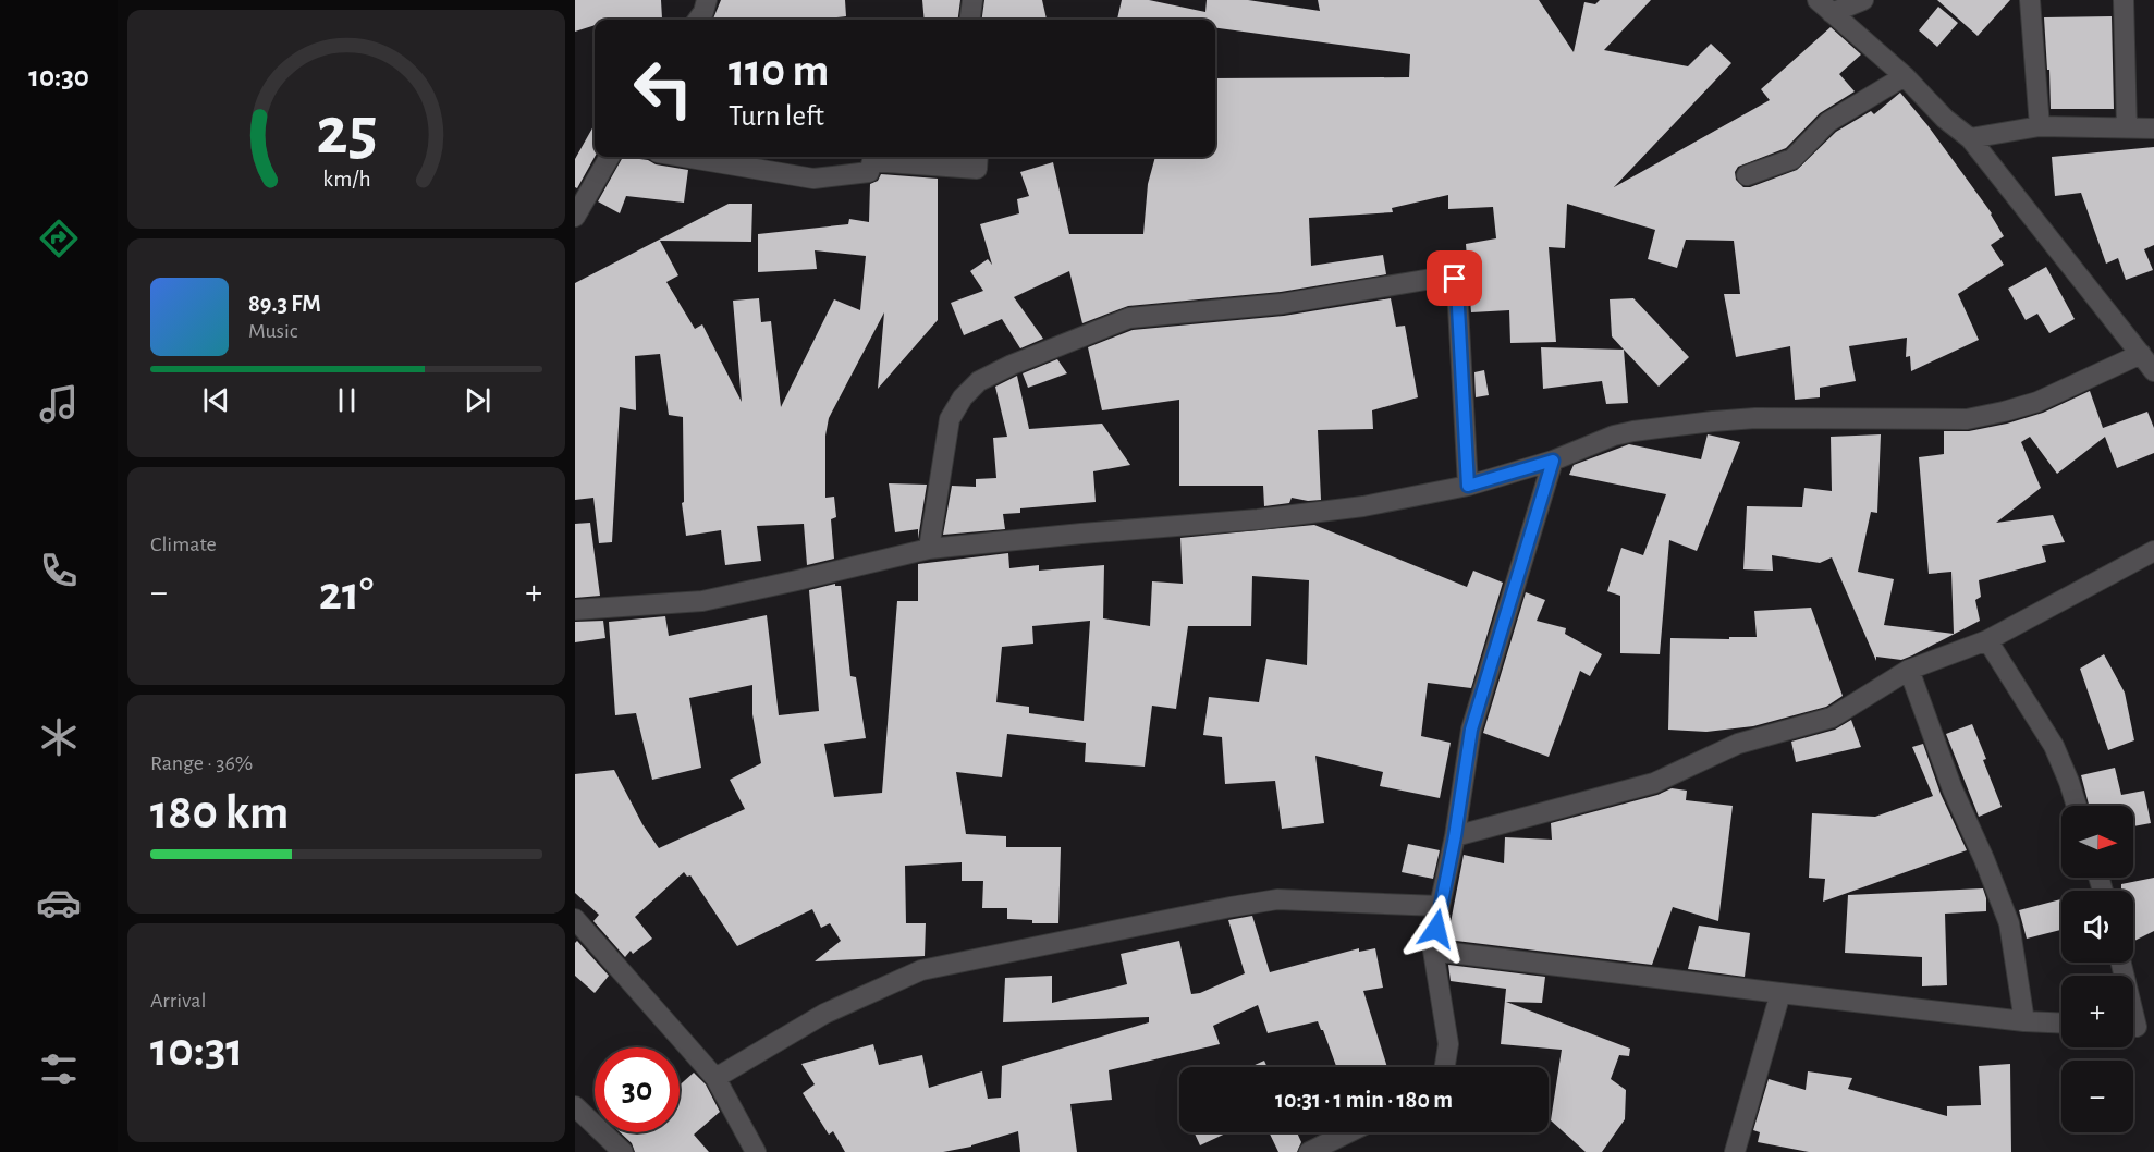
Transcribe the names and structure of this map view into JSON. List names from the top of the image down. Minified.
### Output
{"north":"right","page":{"tabs":"10:30","turn":["110 m","Turn left"],"song":["89.3 FM","Music"],"tile":["Climate",["Range · 36%","180 km"],["Arrival","10:31"]],"heat":["−","21°","+"],"map_buttons":["+","−"],"limit":"30","trip":"10:31 · 1 min · 180 m","gauge":["25","km/h"]}}
